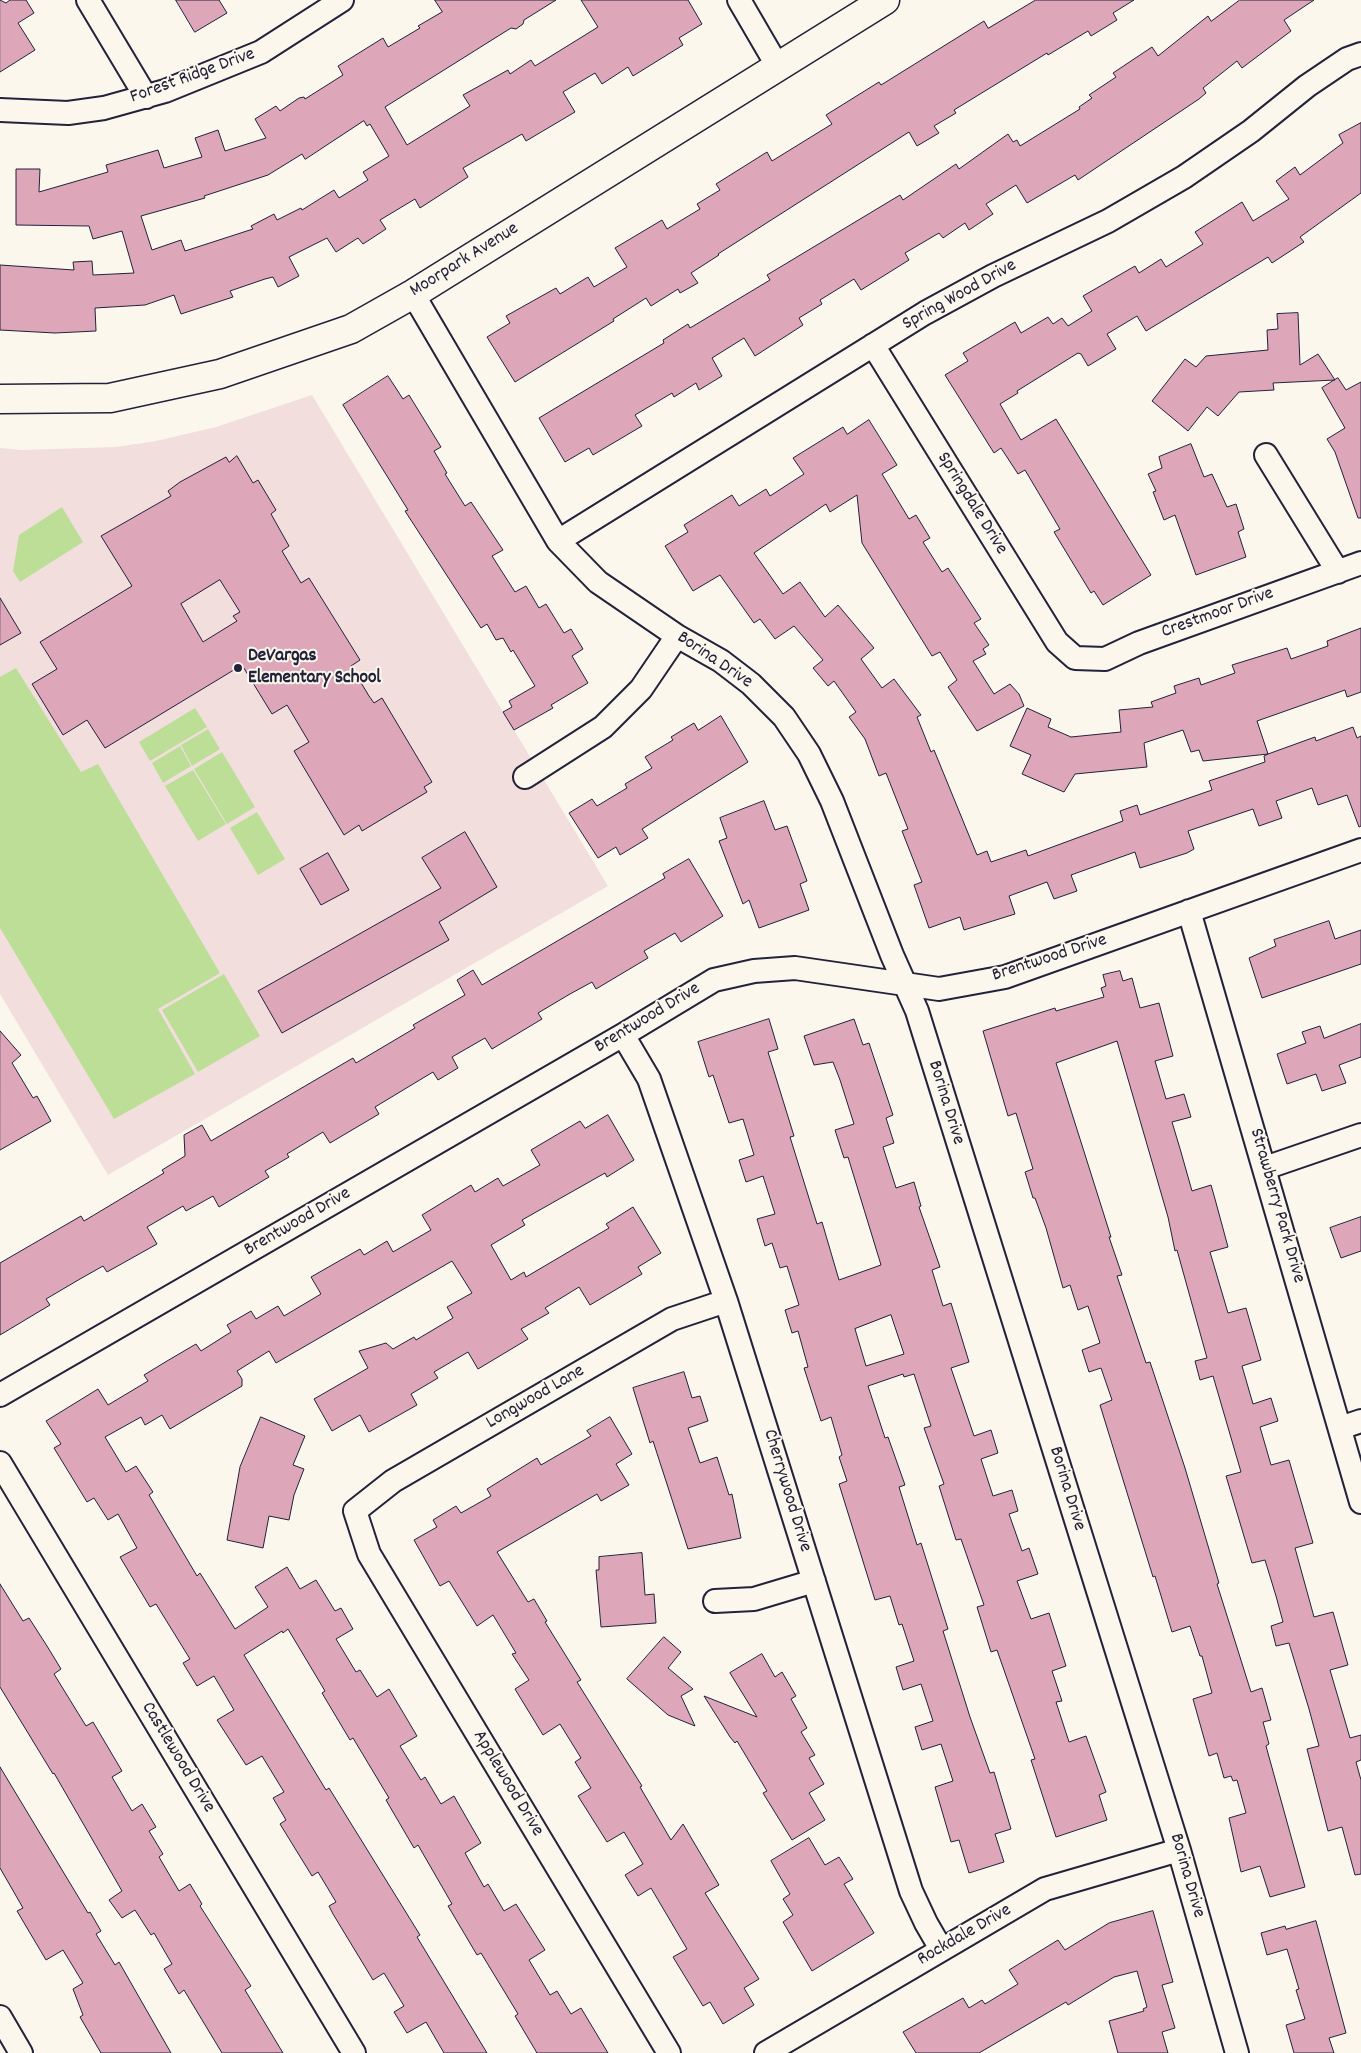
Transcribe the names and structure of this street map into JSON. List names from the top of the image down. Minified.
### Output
{"streets":{"main road":["Moorpark Avenue"],"street":["Forest Ridge Drive","Spring Wood Drive","Springdale Drive","Crestmoor Drive","Borina Drive","Brentwood Drive","Strawberry Park Drive","Longwood Lane","Cherrywood Drive","Castlewood Drive","Applewood Drive","Rockdale Drive"]},"crossings":[["Moorpark Avenue","Borina Drive"],["Spring Wood Drive","Springdale Drive"],["Spring Wood Drive","Borina Drive"],["Springdale Drive","Crestmoor Drive"],["Borina Drive","Brentwood Drive"],["Borina Drive","Rockdale Drive"],["Brentwood Drive","Strawberry Park Drive"],["Brentwood Drive","Cherrywood Drive"],["Longwood Lane","Cherrywood Drive"],["Longwood Lane","Applewood Drive"],["Cherrywood Drive","Rockdale Drive"]],"places":["DeVargas Elementary School"]}
